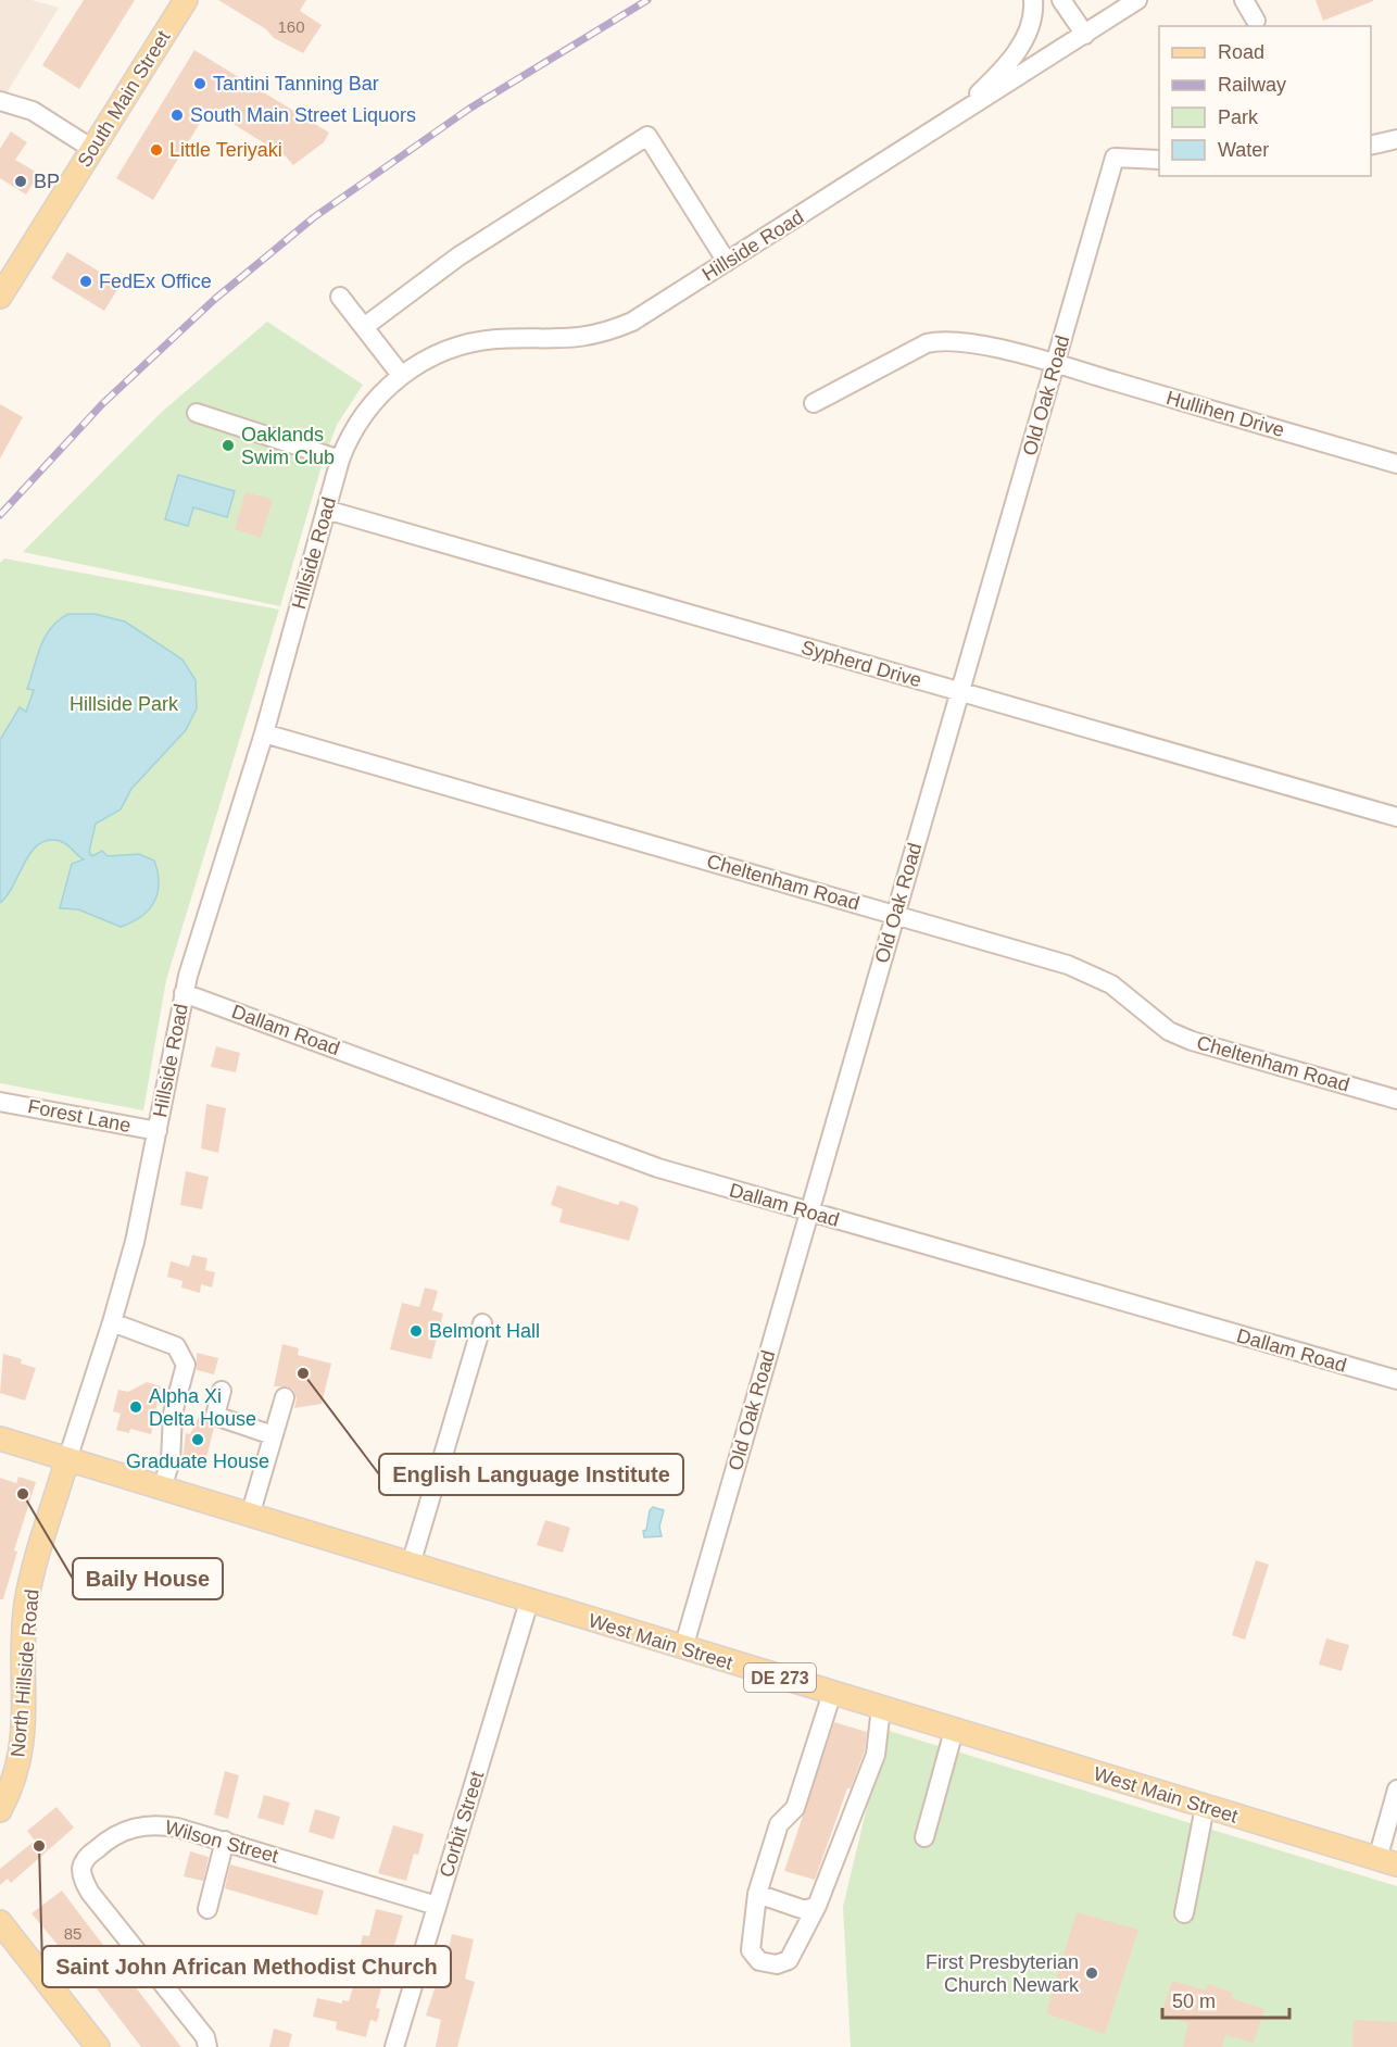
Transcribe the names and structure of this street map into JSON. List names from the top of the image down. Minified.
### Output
{"streets":{"main road":["South Main Street","West Main Street","North Hillside Road","DE 273"],"street":["Hillside Road","Old Oak Road","Hullihen Drive","Sypherd Drive","Cheltenham Road","Dallam Road","Forest Lane","Corbit Street","Wilson Street"]},"crossings":[["Hillside Road","Sypherd Drive"],["Hillside Road","Cheltenham Road"],["Hillside Road","Dallam Road"],["Hillside Road","Forest Lane"],["Hillside Road","West Main Street"],["Hillside Road","North Hillside Road"],["Old Oak Road","Hullihen Drive"],["Old Oak Road","Sypherd Drive"],["Old Oak Road","Cheltenham Road"],["Old Oak Road","Dallam Road"],["Old Oak Road","West Main Street"],["West Main Street","North Hillside Road"],["West Main Street","Corbit Street"],["Corbit Street","Wilson Street"]],"parks":["Hillside Park"],"places":["Tantini Tanning Bar","South Main Street Liquors","Little Teriyaki","BP","FedEx Office","Oaklands Swim Club","Belmont Hall","English Language Institute","Alpha Xi Delta House","Graduate House","Baily House","Saint John African Methodist Church","First Presbyterian Church Newark"],"house_numbers":["160","85"],"legend":["Road","Railway","Park","Water"],"scale_bar":"50 m"}
